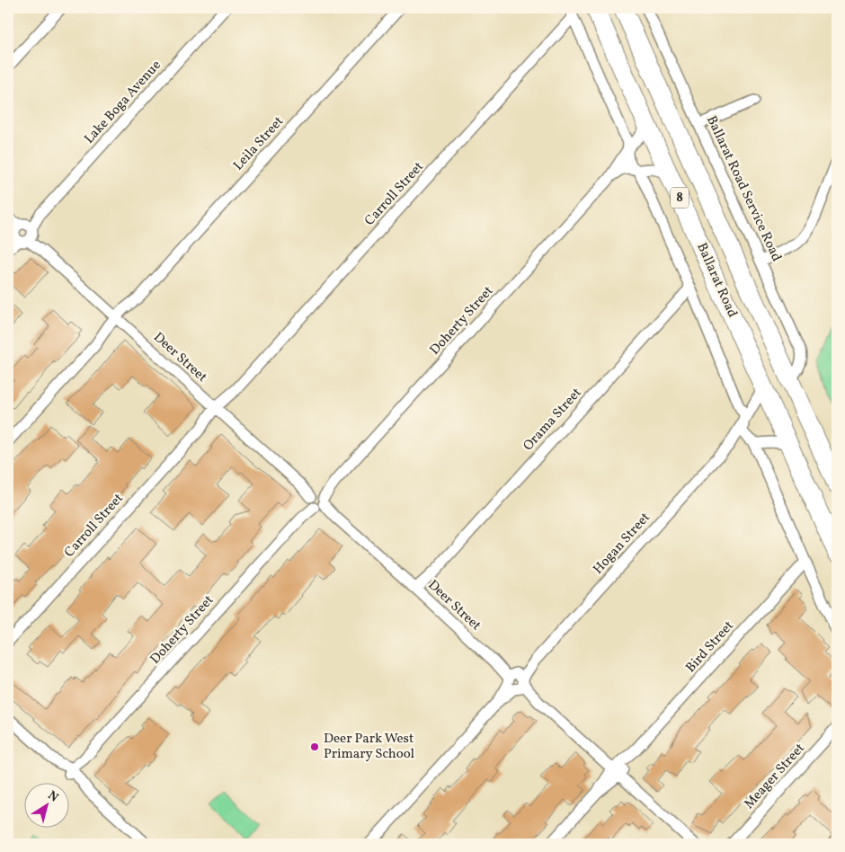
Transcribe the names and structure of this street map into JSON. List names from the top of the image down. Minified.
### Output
{"streets":{"highway":["8","Ballarat Road"],"street":["Lake Boga Avenue","Leila Street","Ballarat Road Service Road","Carroll Street","Doherty Street","Deer Street","Orama Street","Hogan Street","Bird Street","Meager Street"]},"crossings":[["Lake Boga Avenue","Deer Street"],["Leila Street","Deer Street"],["Ballarat Road Service Road","Ballarat Road"],["Carroll Street","Deer Street"],["Ballarat Road","Doherty Street"],["Ballarat Road","Hogan Street"],["Doherty Street","Deer Street"],["Deer Street","Orama Street"],["Deer Street","Hogan Street"],["Deer Street","Bird Street"]],"places":["Deer Park West Primary School"],"north":"top right"}
